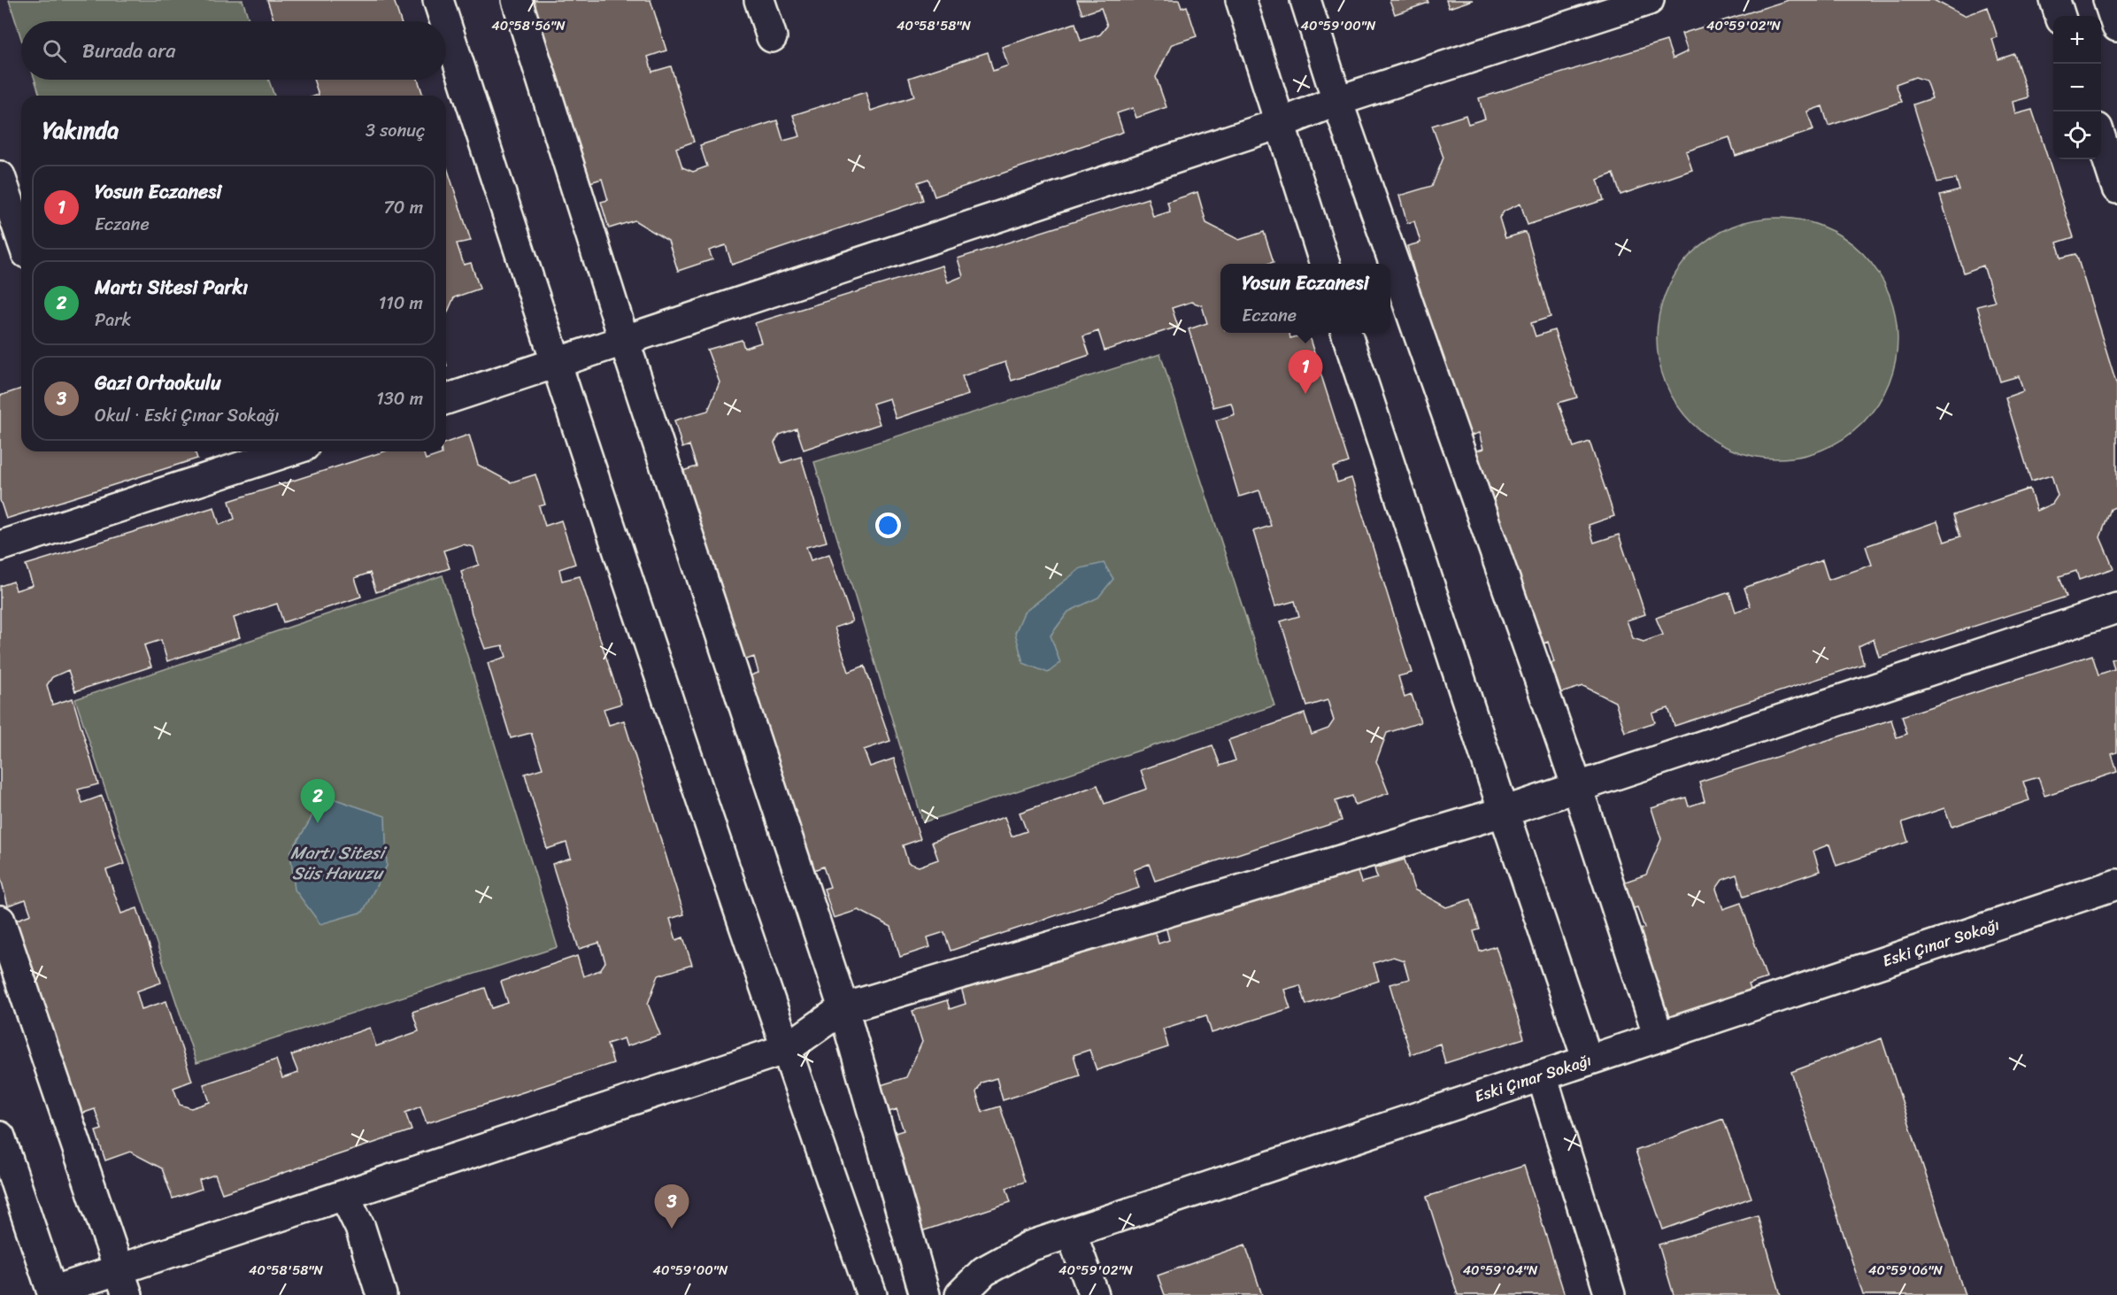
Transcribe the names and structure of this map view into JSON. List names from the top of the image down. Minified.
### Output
{"streets":{"street":["Eski Çınar Sokağı"]},"water":["Martı Sitesi Süs Havuzu"],"page":{"map_buttons":["+","−"],"search":"Burada ara","heading":["Yakında","3 sonuç"],"list":[{"mark":"1","name":"Yosun Eczanesi","note":"Eczane","value":"70 m"},{"mark":"2","name":"Martı Sitesi Parkı","note":"Park","value":"110 m"},{"mark":"3","name":"Gazi Ortaokulu","note":"Okul · Eski Çınar Sokağı","value":"130 m"}],"popup":["Yosun Eczanesi","Eczane"],"pins":["1","2","3"]},"coordinates":["40°58'56\"N","40°58'58\"N","40°59'00\"N","40°59'02\"N","40°59'04\"N","40°59'06\"N"]}
